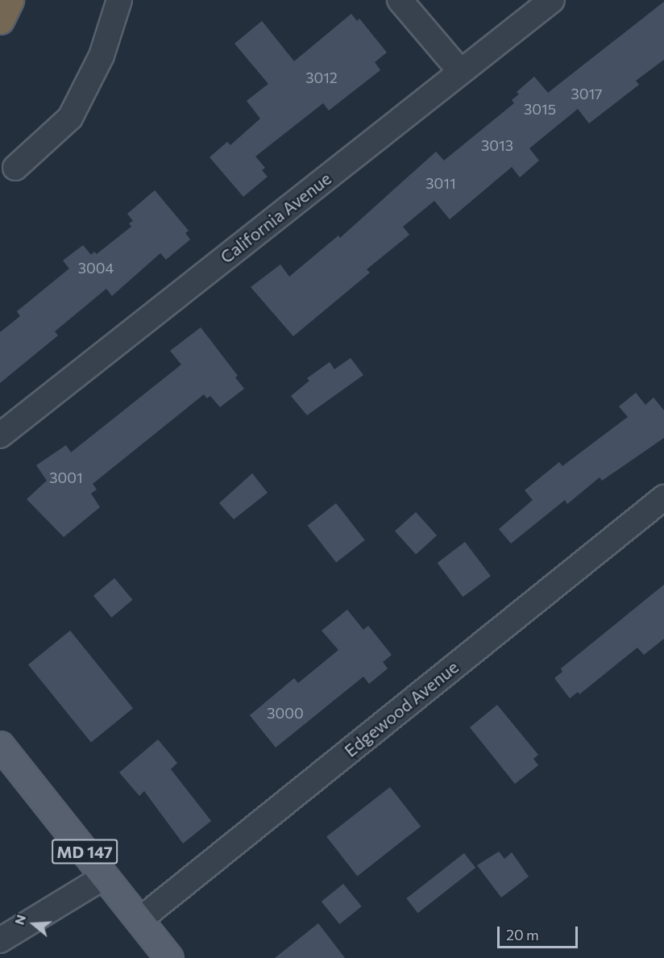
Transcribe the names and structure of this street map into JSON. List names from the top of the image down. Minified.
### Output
{"streets":{"main road":["MD 147"],"street":["California Avenue","Edgewood Avenue"]},"crossings":[["Edgewood Avenue","MD 147"]],"house_numbers":["3012","3017","3015","3013","3011","3004","3001","3000"],"scale_bar":"20 m","north":"left"}
